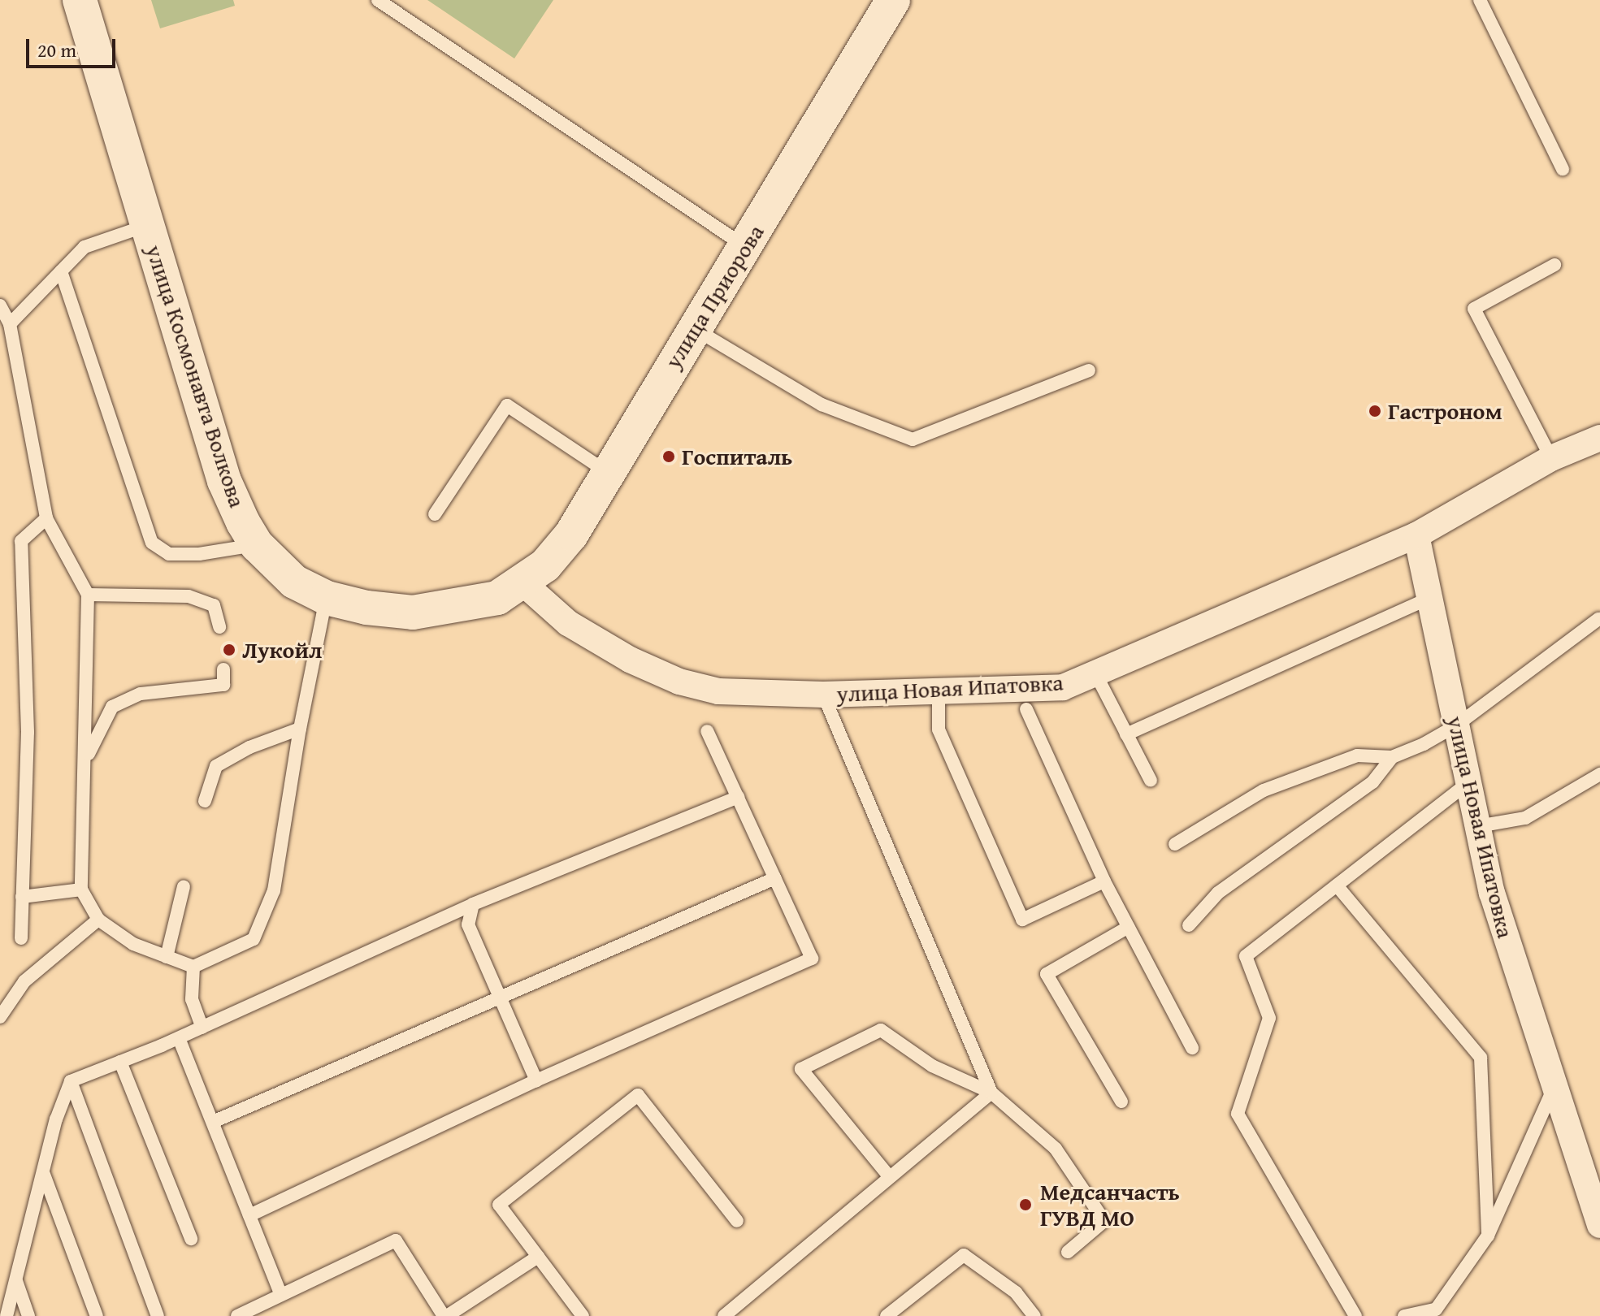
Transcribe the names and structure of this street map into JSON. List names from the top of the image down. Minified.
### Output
{"streets":{"street":["улица Приорова","улица Космонавта Волкова","улица Новая Ипатовка"]},"crossings":[["улица Приорова","улица Космонавта Волкова"],["улица Приорова","улица Новая Ипатовка"],["улица Космонавта Волкова","улица Новая Ипатовка"]],"places":["Гастроном","Госпиталь","Лукойл","Медсанчасть ГУВД МО"],"scale_bar":"20 m"}
